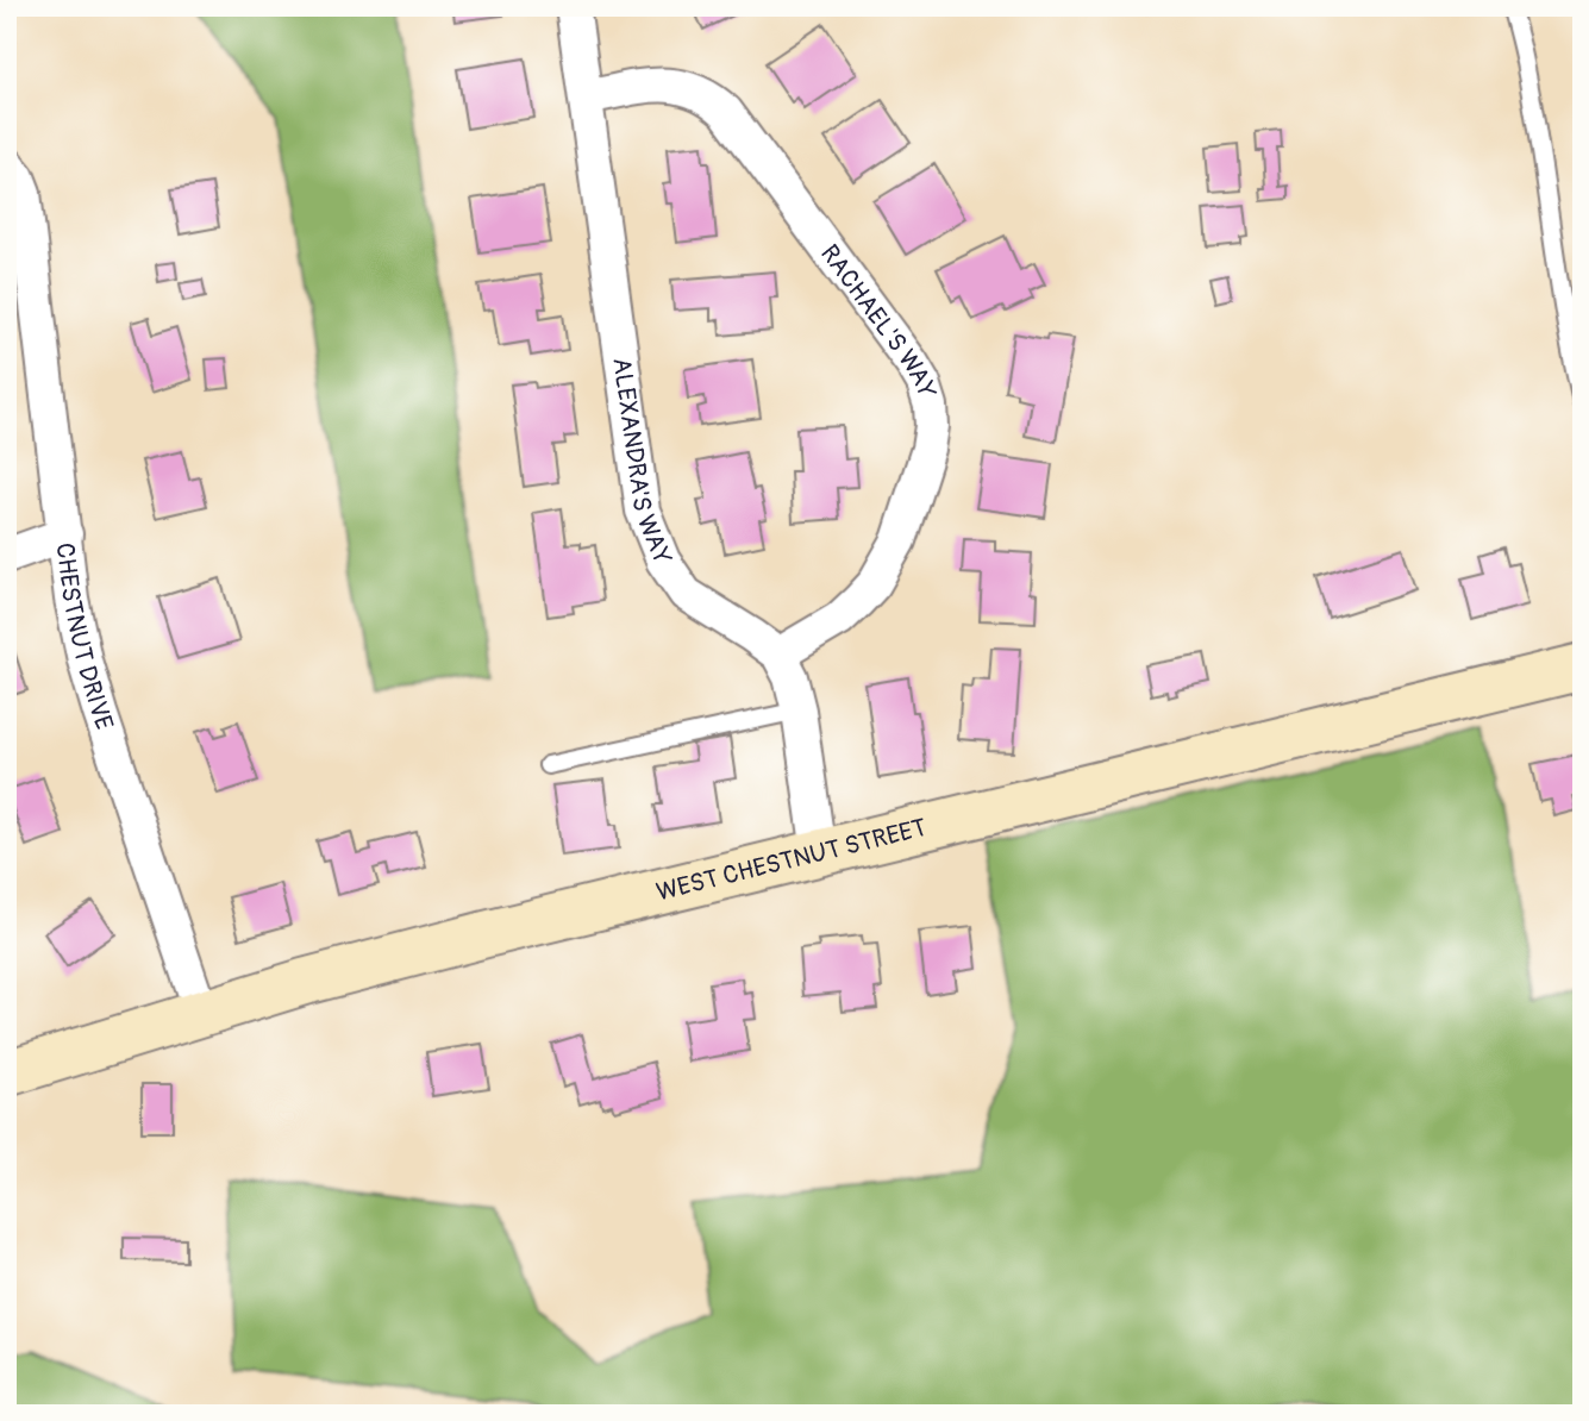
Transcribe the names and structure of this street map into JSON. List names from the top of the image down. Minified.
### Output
{"streets":{"main road":["WEST CHESTNUT STREET"],"street":["RACHAEL'S WAY","ALEXANDRA'S WAY","CHESTNUT DRIVE"]},"crossings":[["RACHAEL'S WAY","ALEXANDRA'S WAY"],["CHESTNUT DRIVE","WEST CHESTNUT STREET"]]}
